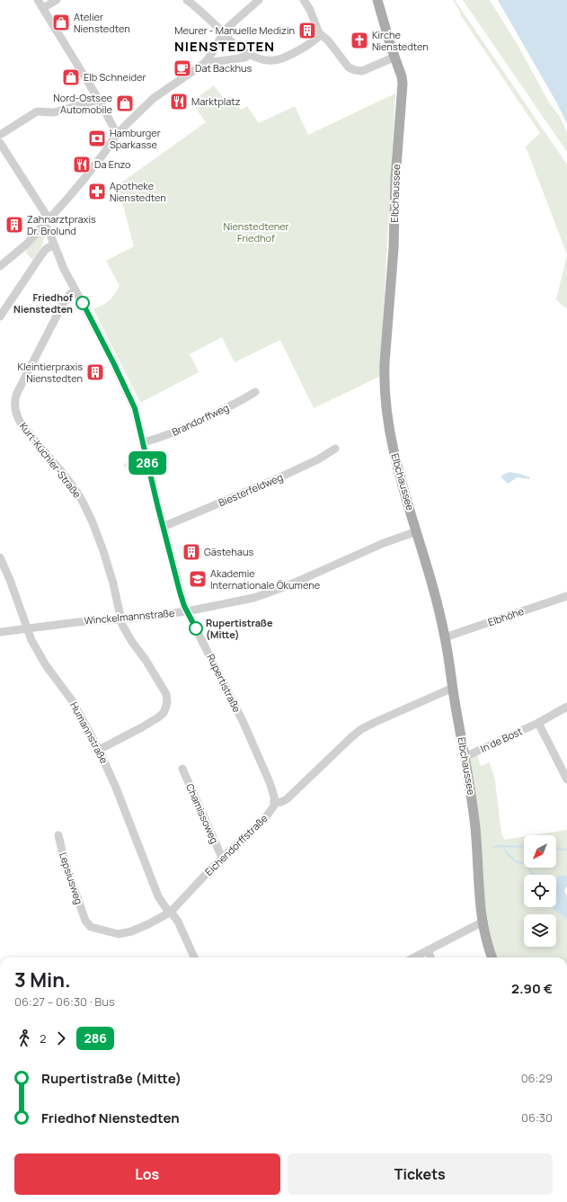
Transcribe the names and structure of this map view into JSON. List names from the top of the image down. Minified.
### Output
{"streets":{"main road":["Elbchaussee"],"street":["Brandorffweg","Kurt-Küchler-Straße","Biesterfeldweg","Winckelmannstraße","Elbhöhe","Rupertistraße","Humannstraße","In de Bost","Chamissoweg","Eichendorffstraße","Lepsiusweg"]},"crossings":[["Elbchaussee","Winckelmannstraße"],["Elbchaussee","Elbhöhe"],["Elbchaussee","In de Bost"],["Brandorffweg","Rupertistraße"],["Kurt-Küchler-Straße","Winckelmannstraße"],["Kurt-Küchler-Straße","Rupertistraße"],["Kurt-Küchler-Straße","Humannstraße"],["Biesterfeldweg","Rupertistraße"],["Winckelmannstraße","Rupertistraße"],["Winckelmannstraße","Humannstraße"],["Rupertistraße","Eichendorffstraße"],["Humannstraße","Eichendorffstraße"],["Chamissoweg","Eichendorffstraße"],["Eichendorffstraße","Lepsiusweg"]],"districts":["NIENSTEDTEN"],"parks":["Nienstedtener Friedhof"],"places":{"shop":["Atelier Nienstedten","Elb Schneider","Nord-Ostsee Automobile"],"building":["Meurer - Manuelle Medizin","Zahnarztpraxis Dr. Brolund","Kleintierpraxis Nienstedten","Gästehaus"],"church":["Kirche Nienstedten"],"cafe":["Dat Backhus"],"restaurant":["Marktplatz","Da Enzo"],"bank":["Hamburger Sparkasse"],"pharmacy":["Apotheke Nienstedten"],"other":["Friedhof Nienstedten","Rupertistraße (Mitte)"],"school or university":["Akademie Internationale Ökumene"]},"lines":["bus line 286"],"north":"bottom left","page":{"on_map":"286","heading":["3 Min.","06:27 – 06:30 · Bus","2.90 €"],"legs":["2","286"],"list":[{"name":"Rupertistraße (Mitte)","value":"06:29"},{"name":"Friedhof Nienstedten","value":"06:30"}],"buttons":["Los","Tickets"]}}
